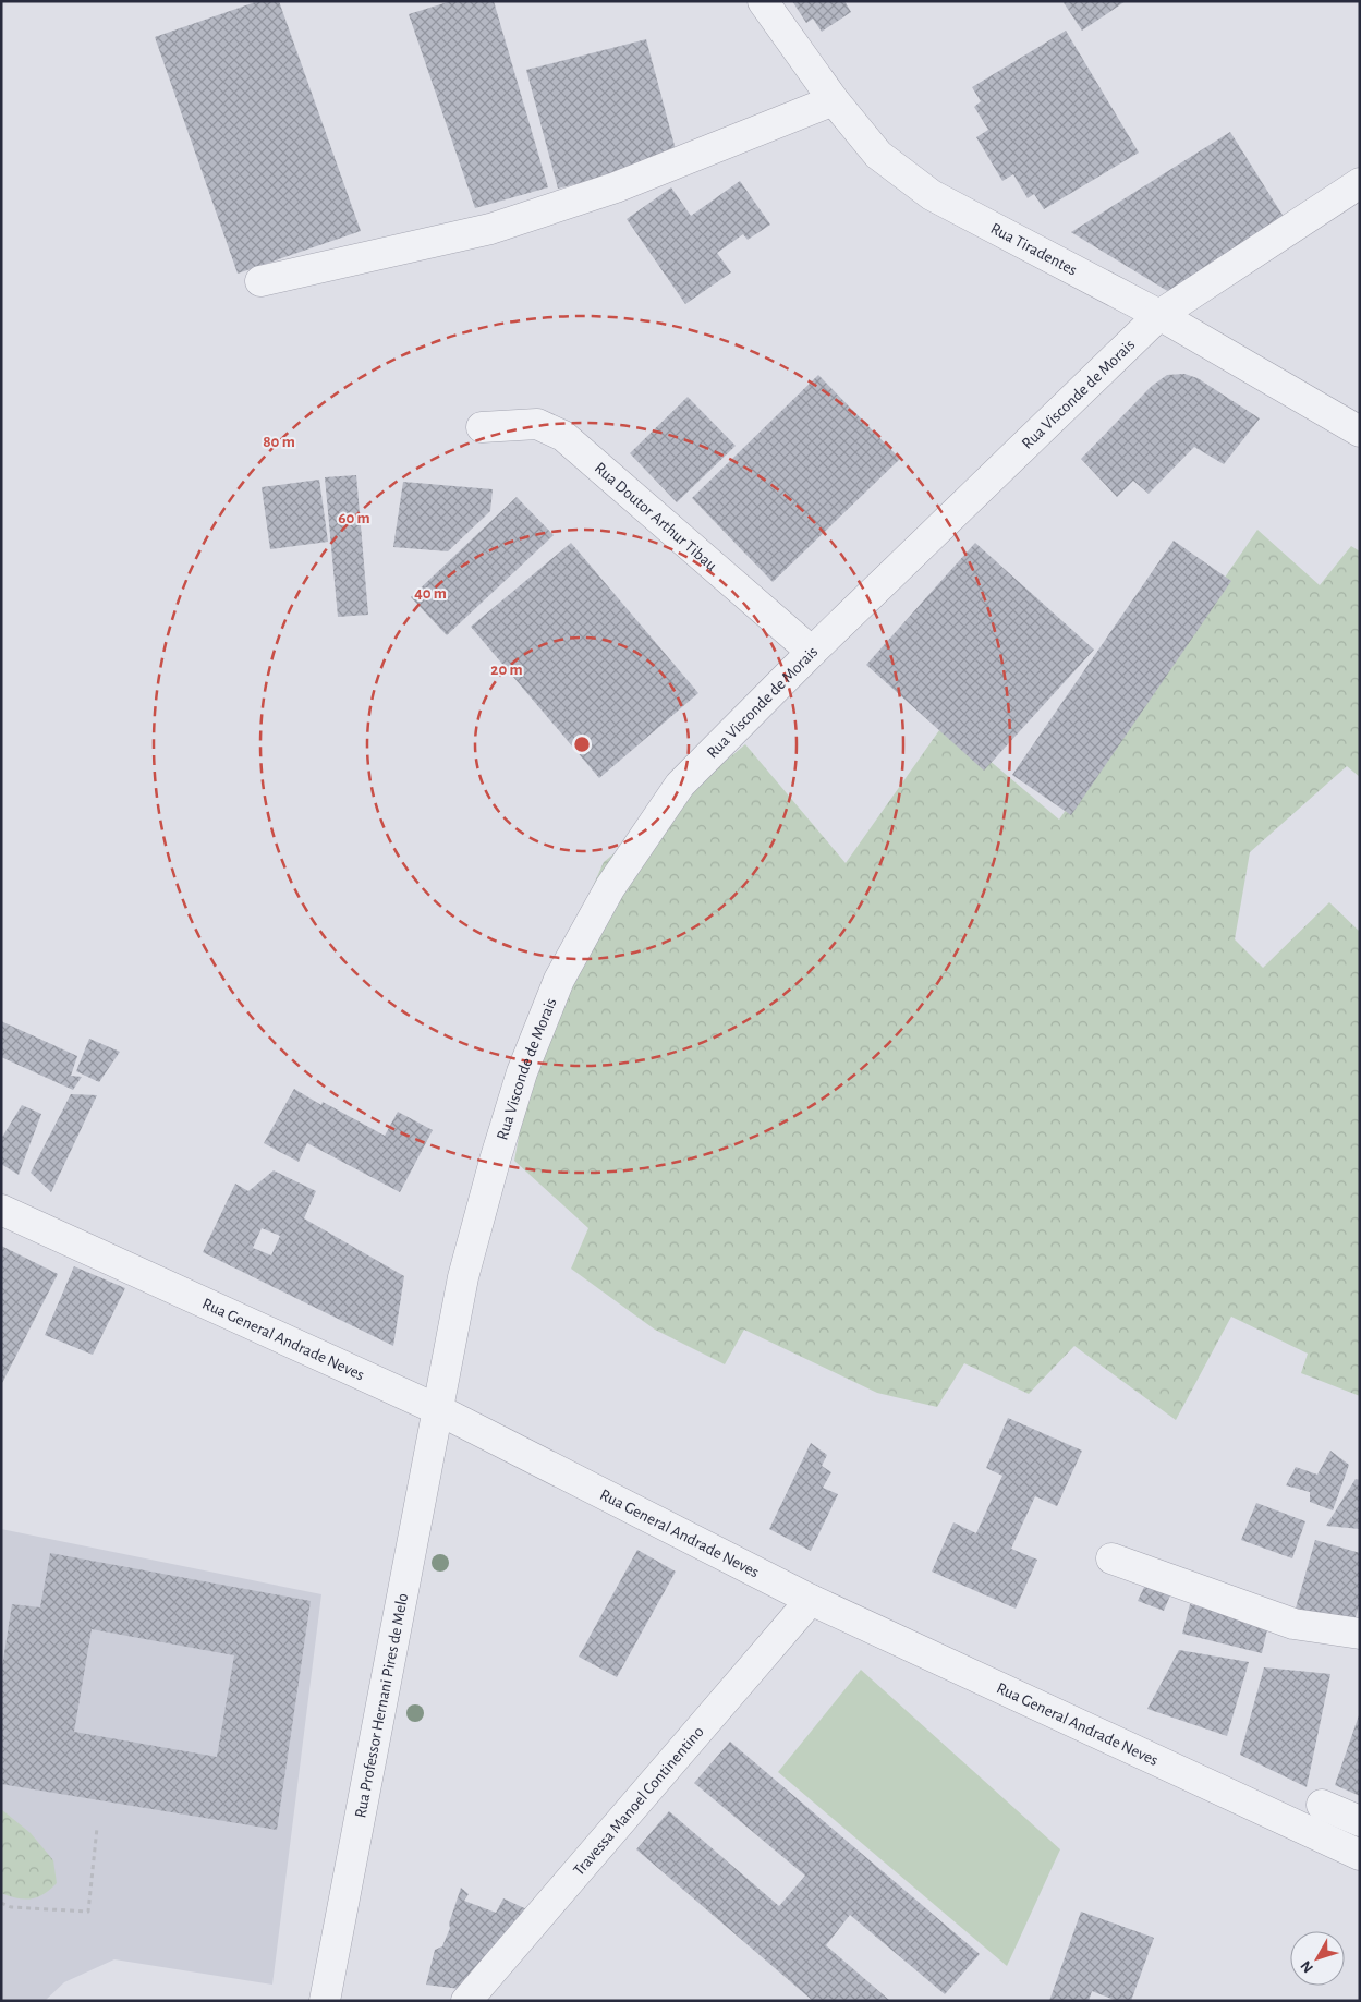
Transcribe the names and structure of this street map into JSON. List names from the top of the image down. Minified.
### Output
{"streets":{"street":["Rua Tiradentes","Rua Visconde de Morais","Rua Doutor Arthur Tibau","Rua General Andrade Neves","Rua Professor Hernani Pires de Melo","Travessa Manoel Continentino"]},"crossings":[["Rua Tiradentes","Rua Visconde de Morais"],["Rua Visconde de Morais","Rua Doutor Arthur Tibau"],["Rua Visconde de Morais","Rua General Andrade Neves"],["Rua Visconde de Morais","Rua Professor Hernani Pires de Melo"],["Rua General Andrade Neves","Rua Professor Hernani Pires de Melo"],["Rua General Andrade Neves","Travessa Manoel Continentino"]],"north":"bottom left","rings":["80 m","60 m","40 m","20 m"]}
